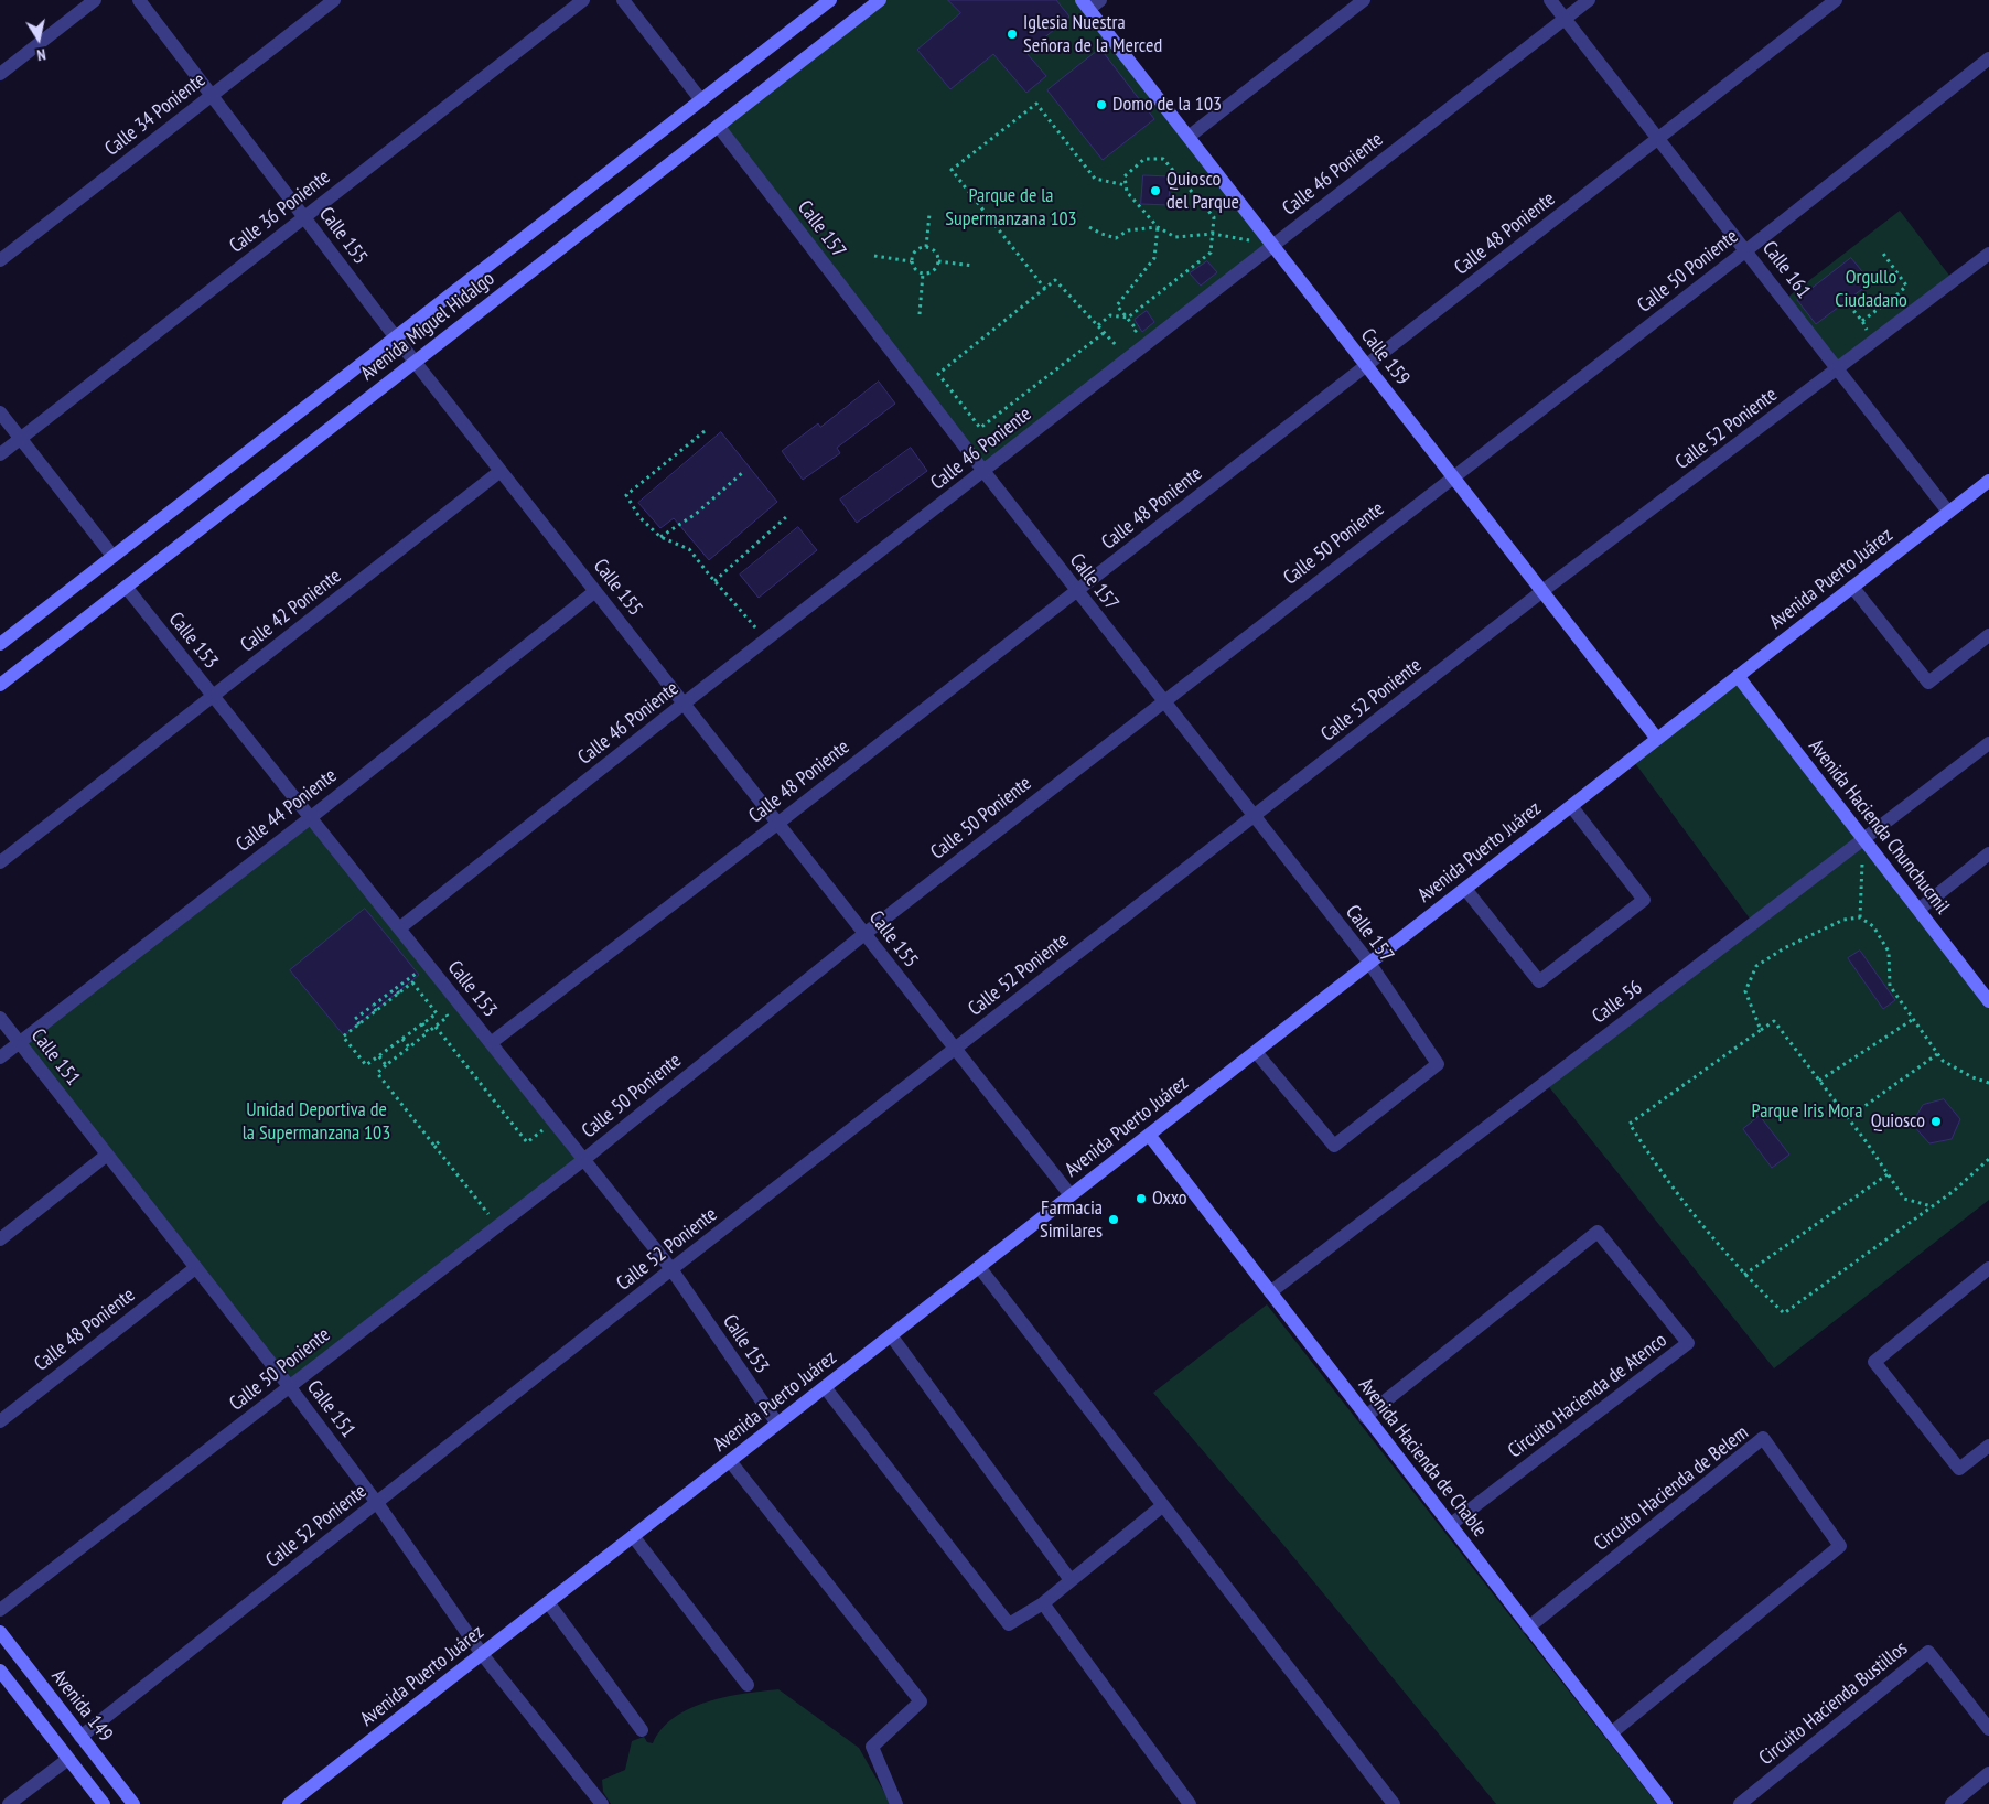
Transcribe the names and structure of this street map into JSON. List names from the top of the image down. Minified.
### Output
{"streets":{"street":["Calle 34 Poniente","Calle 46 Poniente","Calle 36 Poniente","Calle 157","Calle 48 Poniente","Calle 155","Calle 161","Calle 50 Poniente","Avenida Miguel Hidalgo","Calle 159","Calle 52 Poniente","Avenida Puerto Juárez","Calle 42 Poniente","Calle 153","Calle 44 Poniente","Avenida Hacienda Chunchucmil","Calle 56","Calle 151","Circuito Hacienda de Atenco","Avenida Hacienda de Chable","Circuito Hacienda de Belem","Circuito Hacienda Bustillos","Avenida 149"]},"crossings":[["Calle 34 Poniente","Calle 155"],["Calle 46 Poniente","Calle 157"],["Calle 46 Poniente","Calle 155"],["Calle 46 Poniente","Calle 161"],["Calle 46 Poniente","Calle 159"],["Calle 46 Poniente","Calle 153"],["Calle 36 Poniente","Calle 155"],["Calle 157","Calle 48 Poniente"],["Calle 157","Calle 50 Poniente"],["Calle 157","Avenida Miguel Hidalgo"],["Calle 157","Calle 52 Poniente"],["Calle 157","Avenida Puerto Juárez"],["Calle 48 Poniente","Calle 155"],["Calle 48 Poniente","Calle 161"],["Calle 48 Poniente","Calle 159"],["Calle 48 Poniente","Calle 153"],["Calle 48 Poniente","Calle 151"],["Calle 155","Calle 50 Poniente"],["Calle 155","Avenida Miguel Hidalgo"],["Calle 155","Calle 52 Poniente"],["Calle 155","Avenida Puerto Juárez"],["Calle 155","Calle 42 Poniente"],["Calle 155","Calle 44 Poniente"],["Calle 161","Calle 50 Poniente"],["Calle 161","Calle 52 Poniente"],["Calle 161","Avenida Puerto Juárez"],["Calle 50 Poniente","Calle 159"],["Calle 50 Poniente","Calle 153"],["Calle 50 Poniente","Calle 151"],["Avenida Miguel Hidalgo","Calle 153"],["Calle 159","Calle 52 Poniente"],["Calle 159","Avenida Puerto Juárez"],["Calle 52 Poniente","Calle 153"],["Calle 52 Poniente","Calle 151"],["Calle 52 Poniente","Avenida 149"],["Avenida Puerto Juárez","Calle 153"],["Avenida Puerto Juárez","Avenida Hacienda Chunchucmil"],["Avenida Puerto Juárez","Calle 151"],["Avenida Puerto Juárez","Avenida Hacienda de Chable"],["Calle 42 Poniente","Calle 153"],["Calle 153","Calle 44 Poniente"],["Calle 44 Poniente","Calle 151"],["Avenida Hacienda Chunchucmil","Calle 56"],["Calle 56","Avenida Hacienda de Chable"],["Circuito Hacienda de Atenco","Avenida Hacienda de Chable"],["Avenida Hacienda de Chable","Circuito Hacienda de Belem"]],"parks":["Parque de la Supermanzana 103","Orgullo Ciudadano","Unidad Deportiva de la Supermanzana 103","Parque Iris Mora"],"places":["Iglesia Nuestra Señora de la Merced","Domo de la 103","Quiosco del Parque","Quiosco","Oxxo","Farmacia Similares"],"north":"bottom"}
